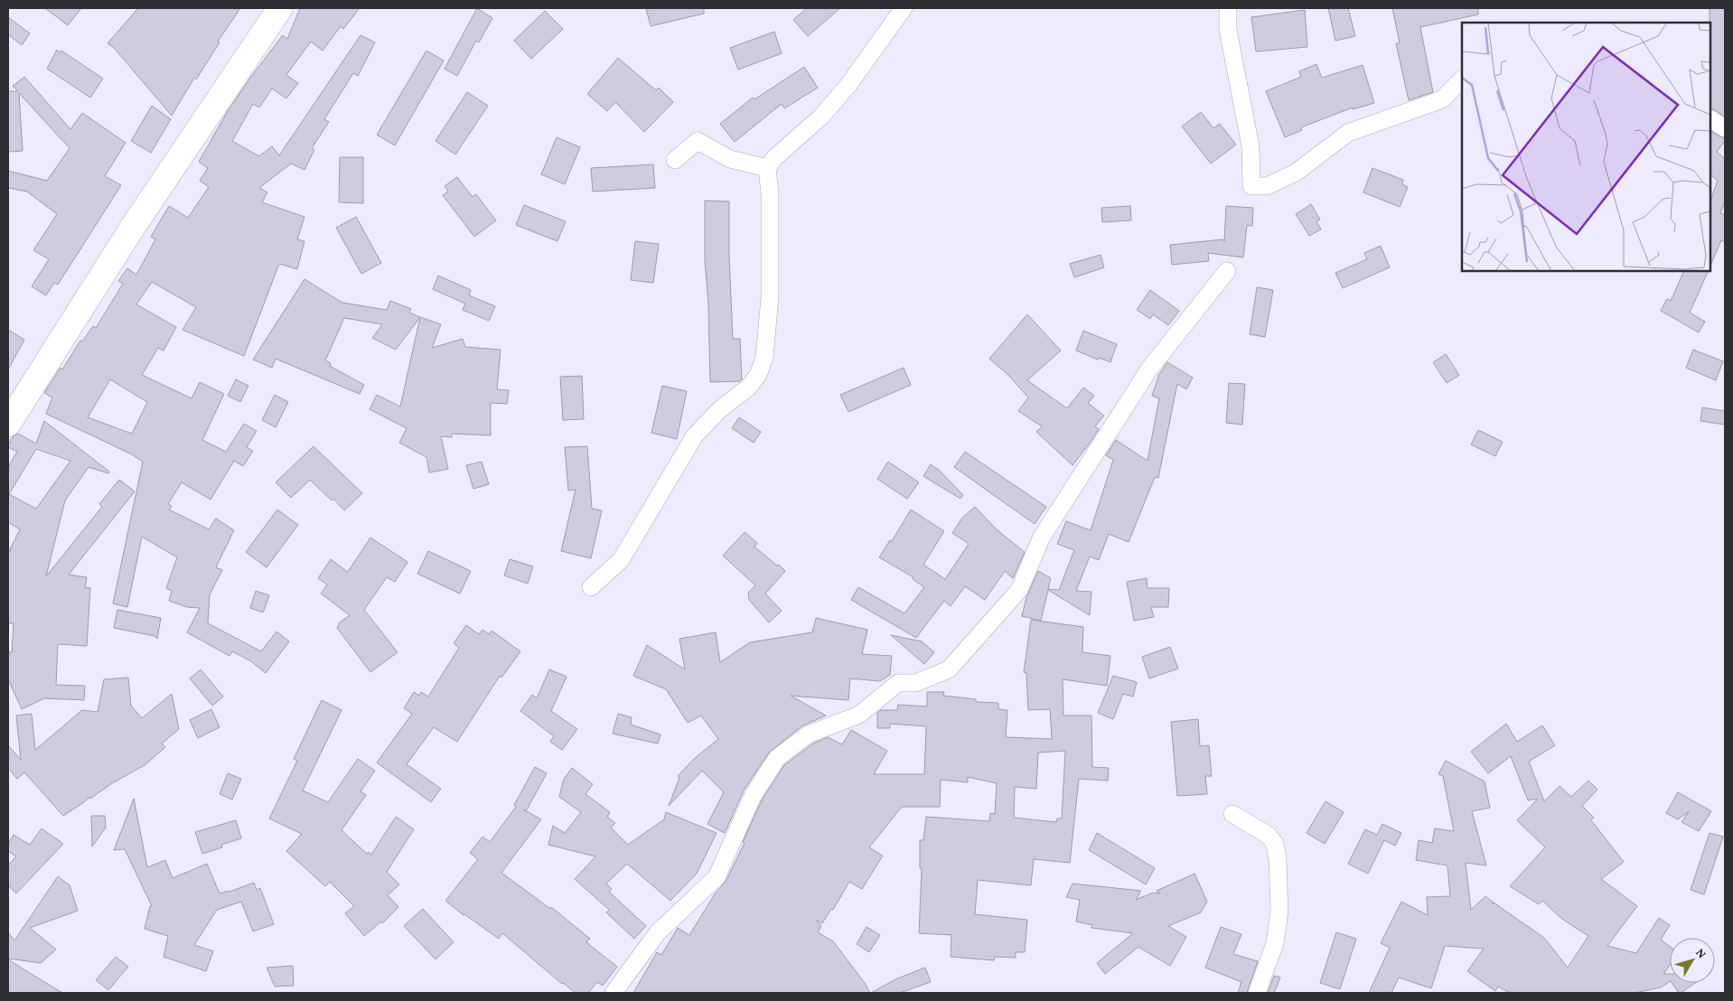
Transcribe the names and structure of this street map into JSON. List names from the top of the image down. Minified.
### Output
{"north":"top right"}
